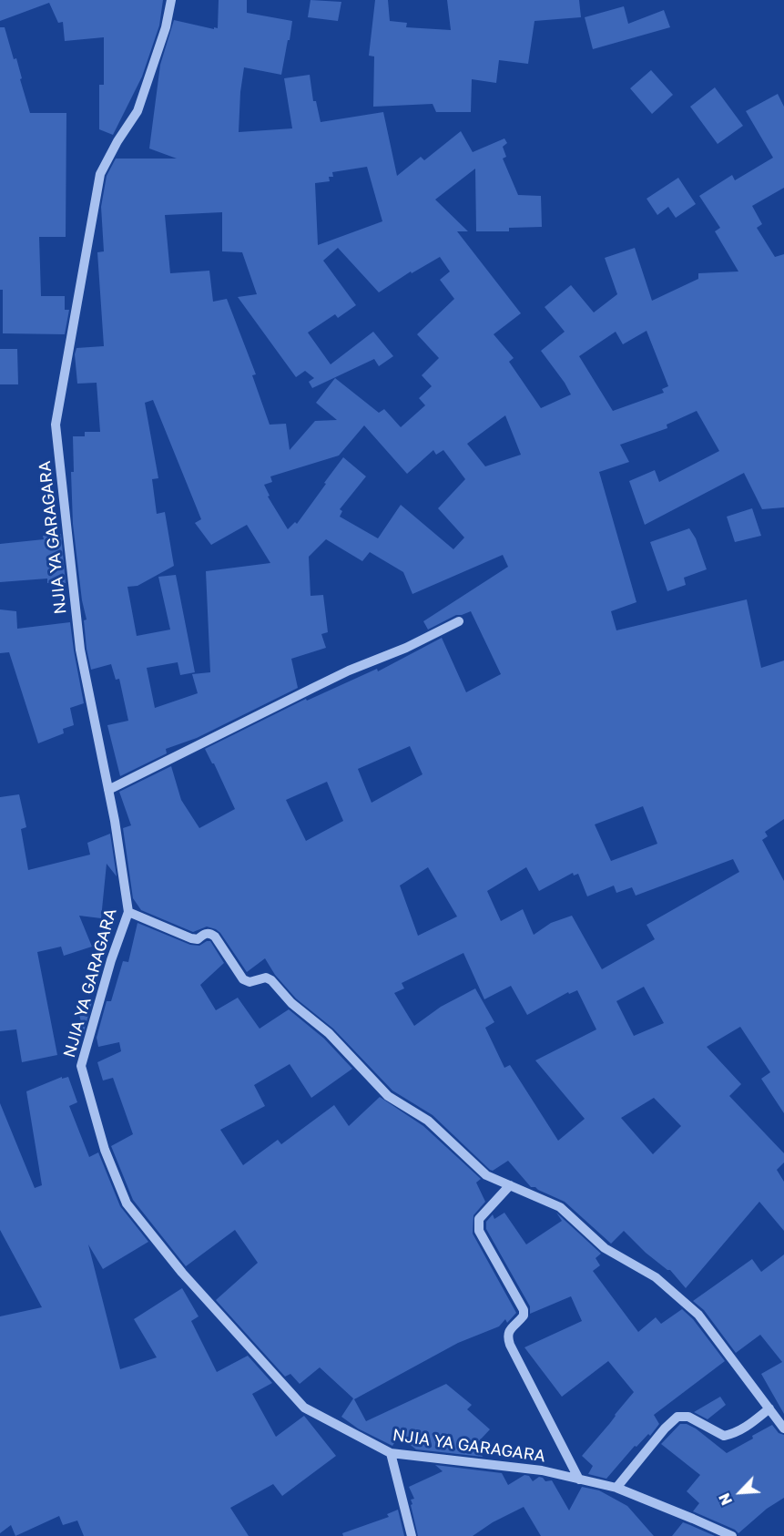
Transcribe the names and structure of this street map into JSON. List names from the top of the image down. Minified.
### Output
{"streets":{"street":["NJIA YA GARAGARA"]},"north":"bottom left"}
